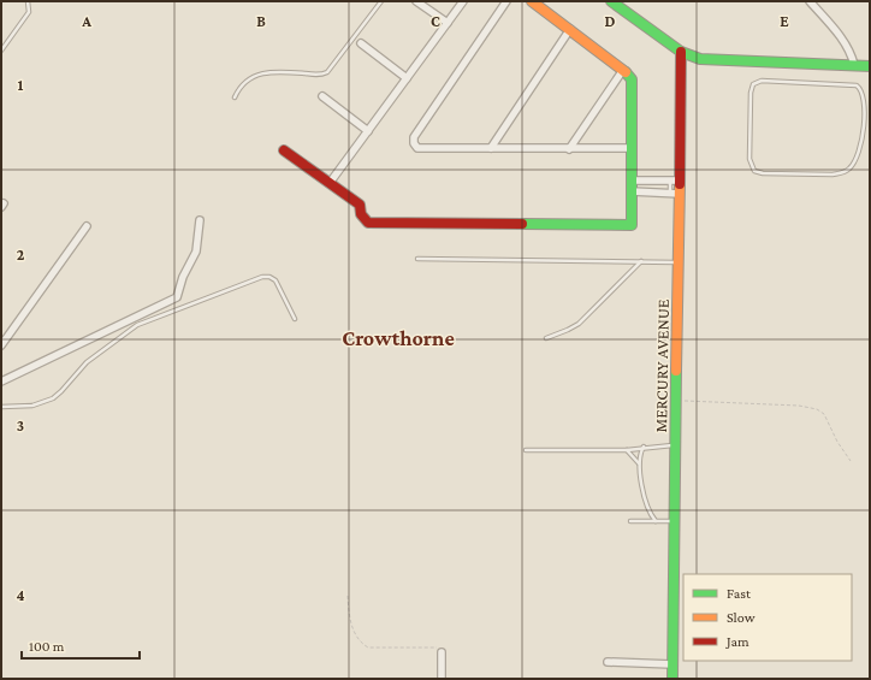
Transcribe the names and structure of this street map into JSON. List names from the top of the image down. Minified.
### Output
{"streets":{"street":["MERCURY AVENUE"]},"districts":["Crowthorne"],"legend":["Fast","Slow","Jam"],"scale_bar":"100 m","grid":{"columns":["A","B","C","D","E"],"rows":["1","2","3","4"]}}
